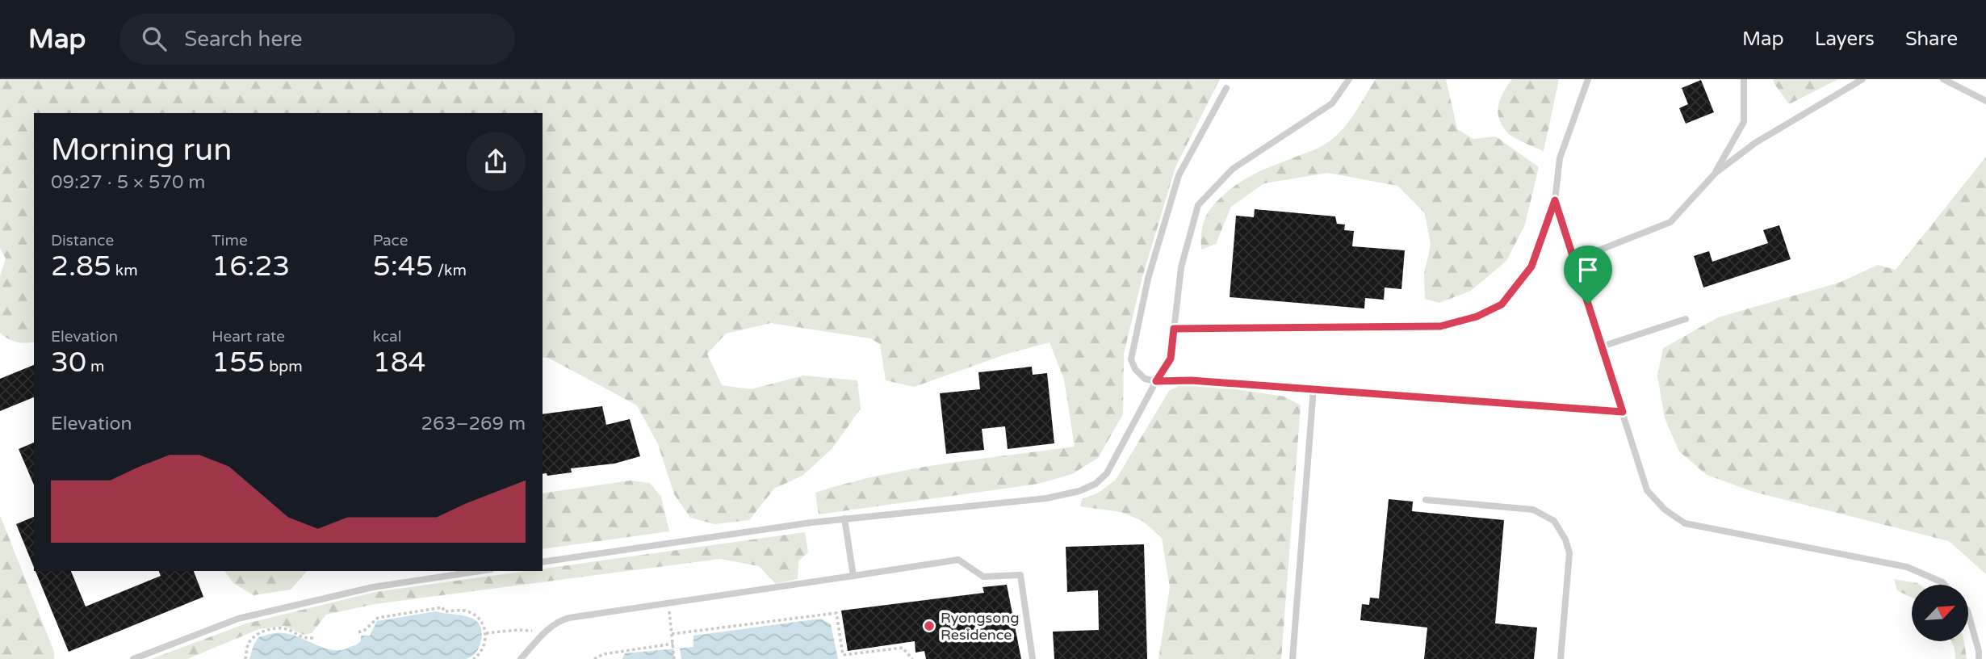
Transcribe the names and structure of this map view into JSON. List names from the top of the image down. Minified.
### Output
{"places":["Ryongsong Residence"],"north":"top right","page":{"header":"Map","search":"Search here","nav":["Map","Layers","Share"],"heading":["Morning run","09:27 · 5 × 570 m"],"stats":[["Distance","2.85 km"],["Time","16:23"],["Pace","5:45 /km"],["Elevation","30 m"],["Heart rate","155 bpm"],["kcal","184"]],"chart":["Elevation","263–269 m"]}}
